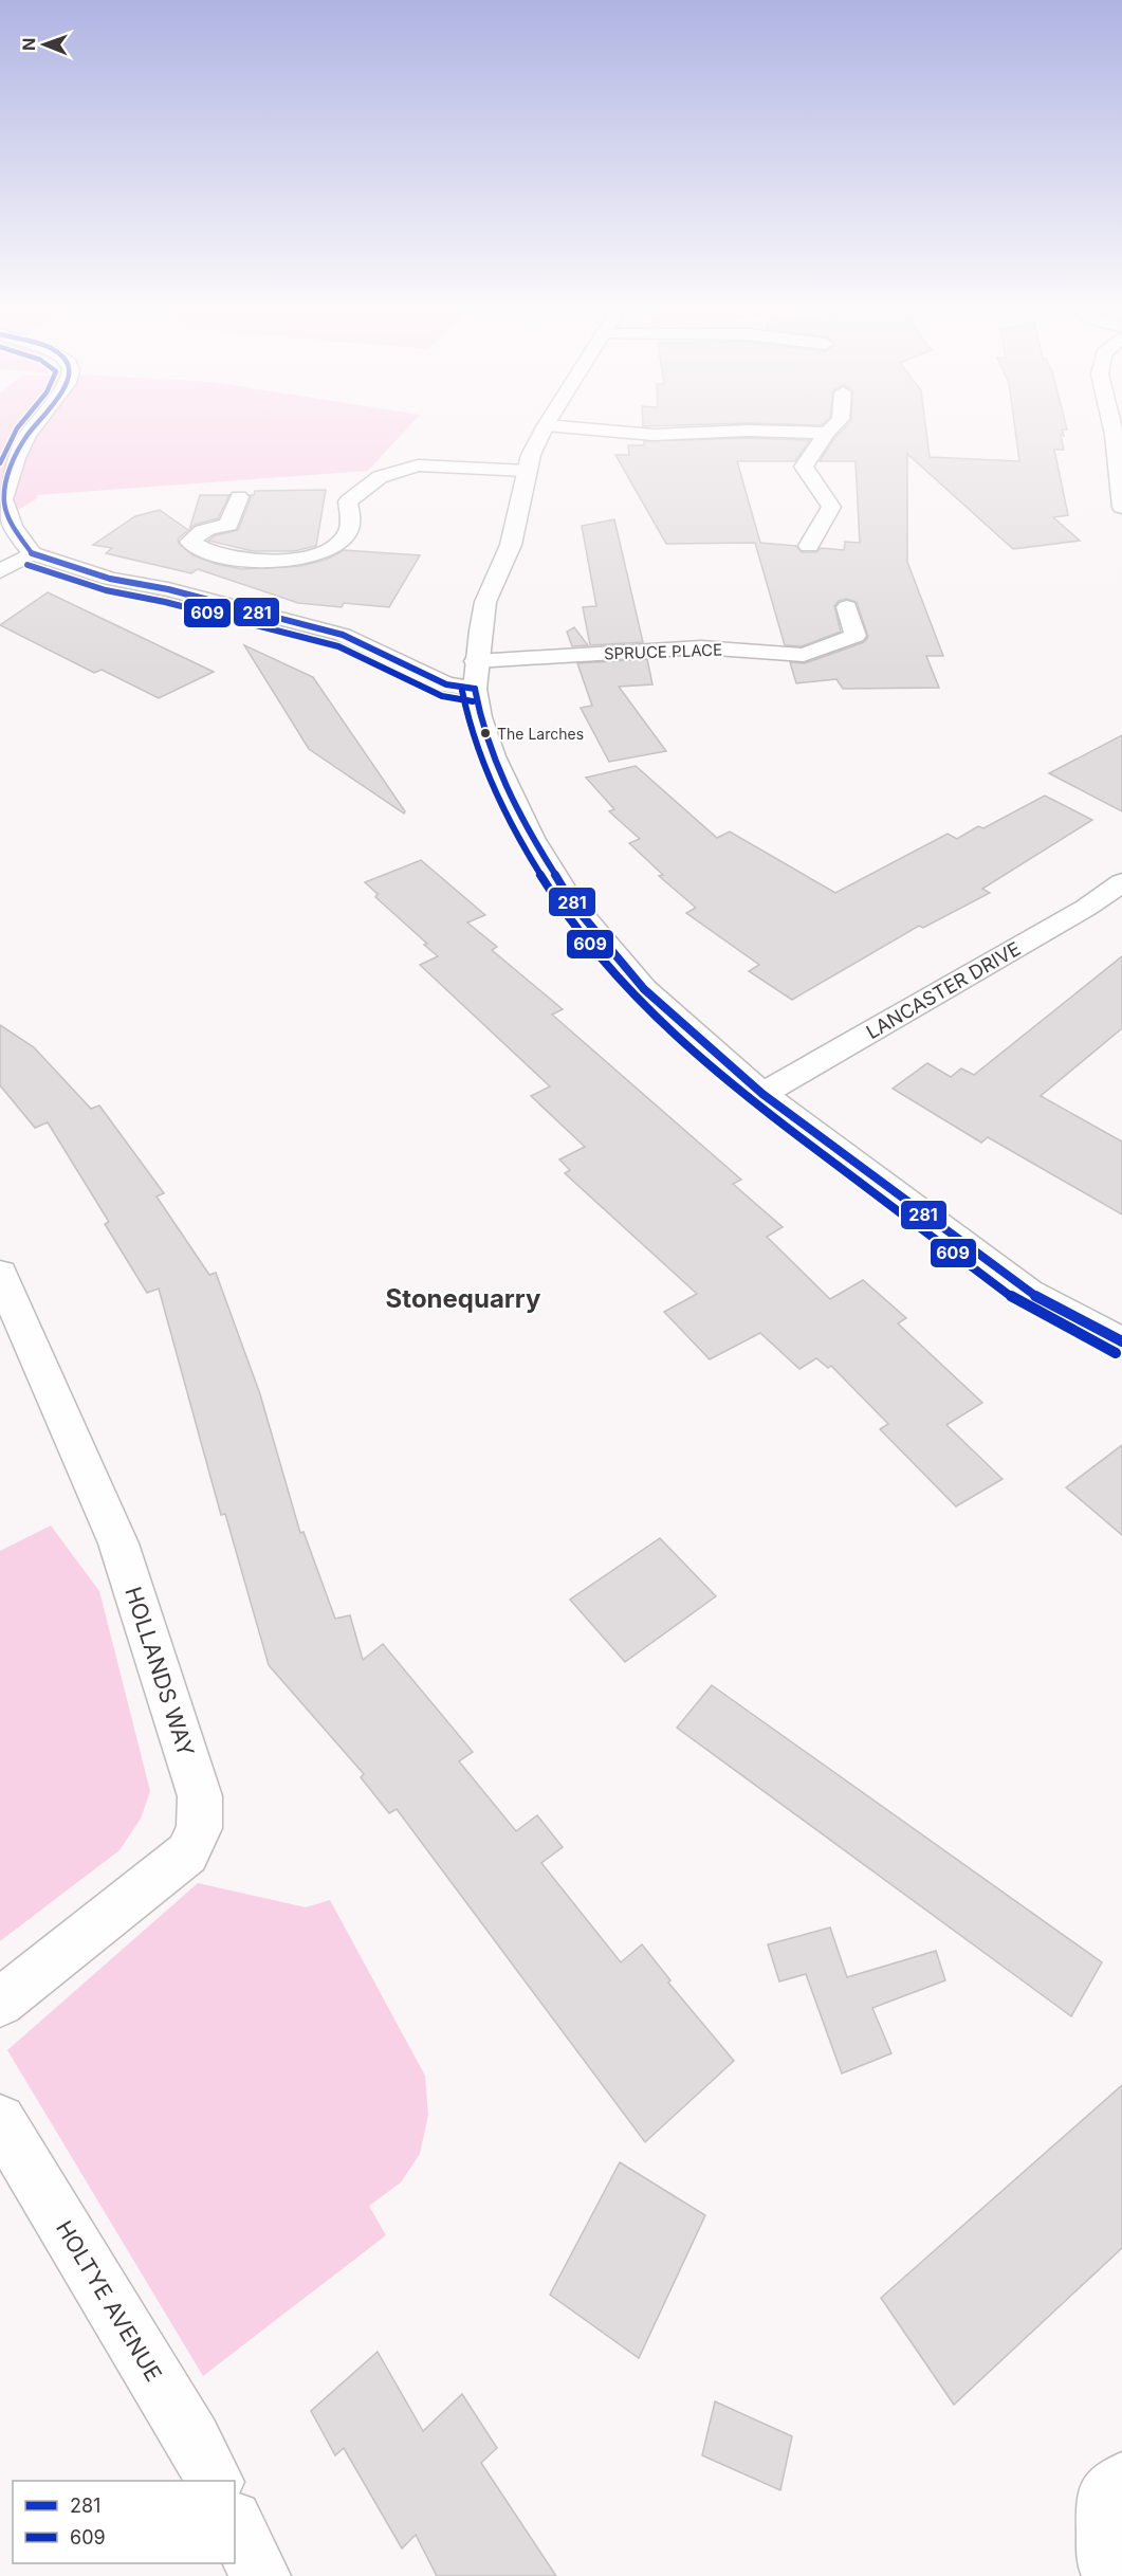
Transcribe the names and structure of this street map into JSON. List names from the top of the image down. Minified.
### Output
{"streets":{"street":["SPRUCE PLACE","LANCASTER DRIVE","HOLLANDS WAY","HOLTYE AVENUE"]},"districts":["Stonequarry"],"places":["The Larches"],"lines":["transit line 281","transit line 609"],"legend":["281","609"],"north":"left"}
